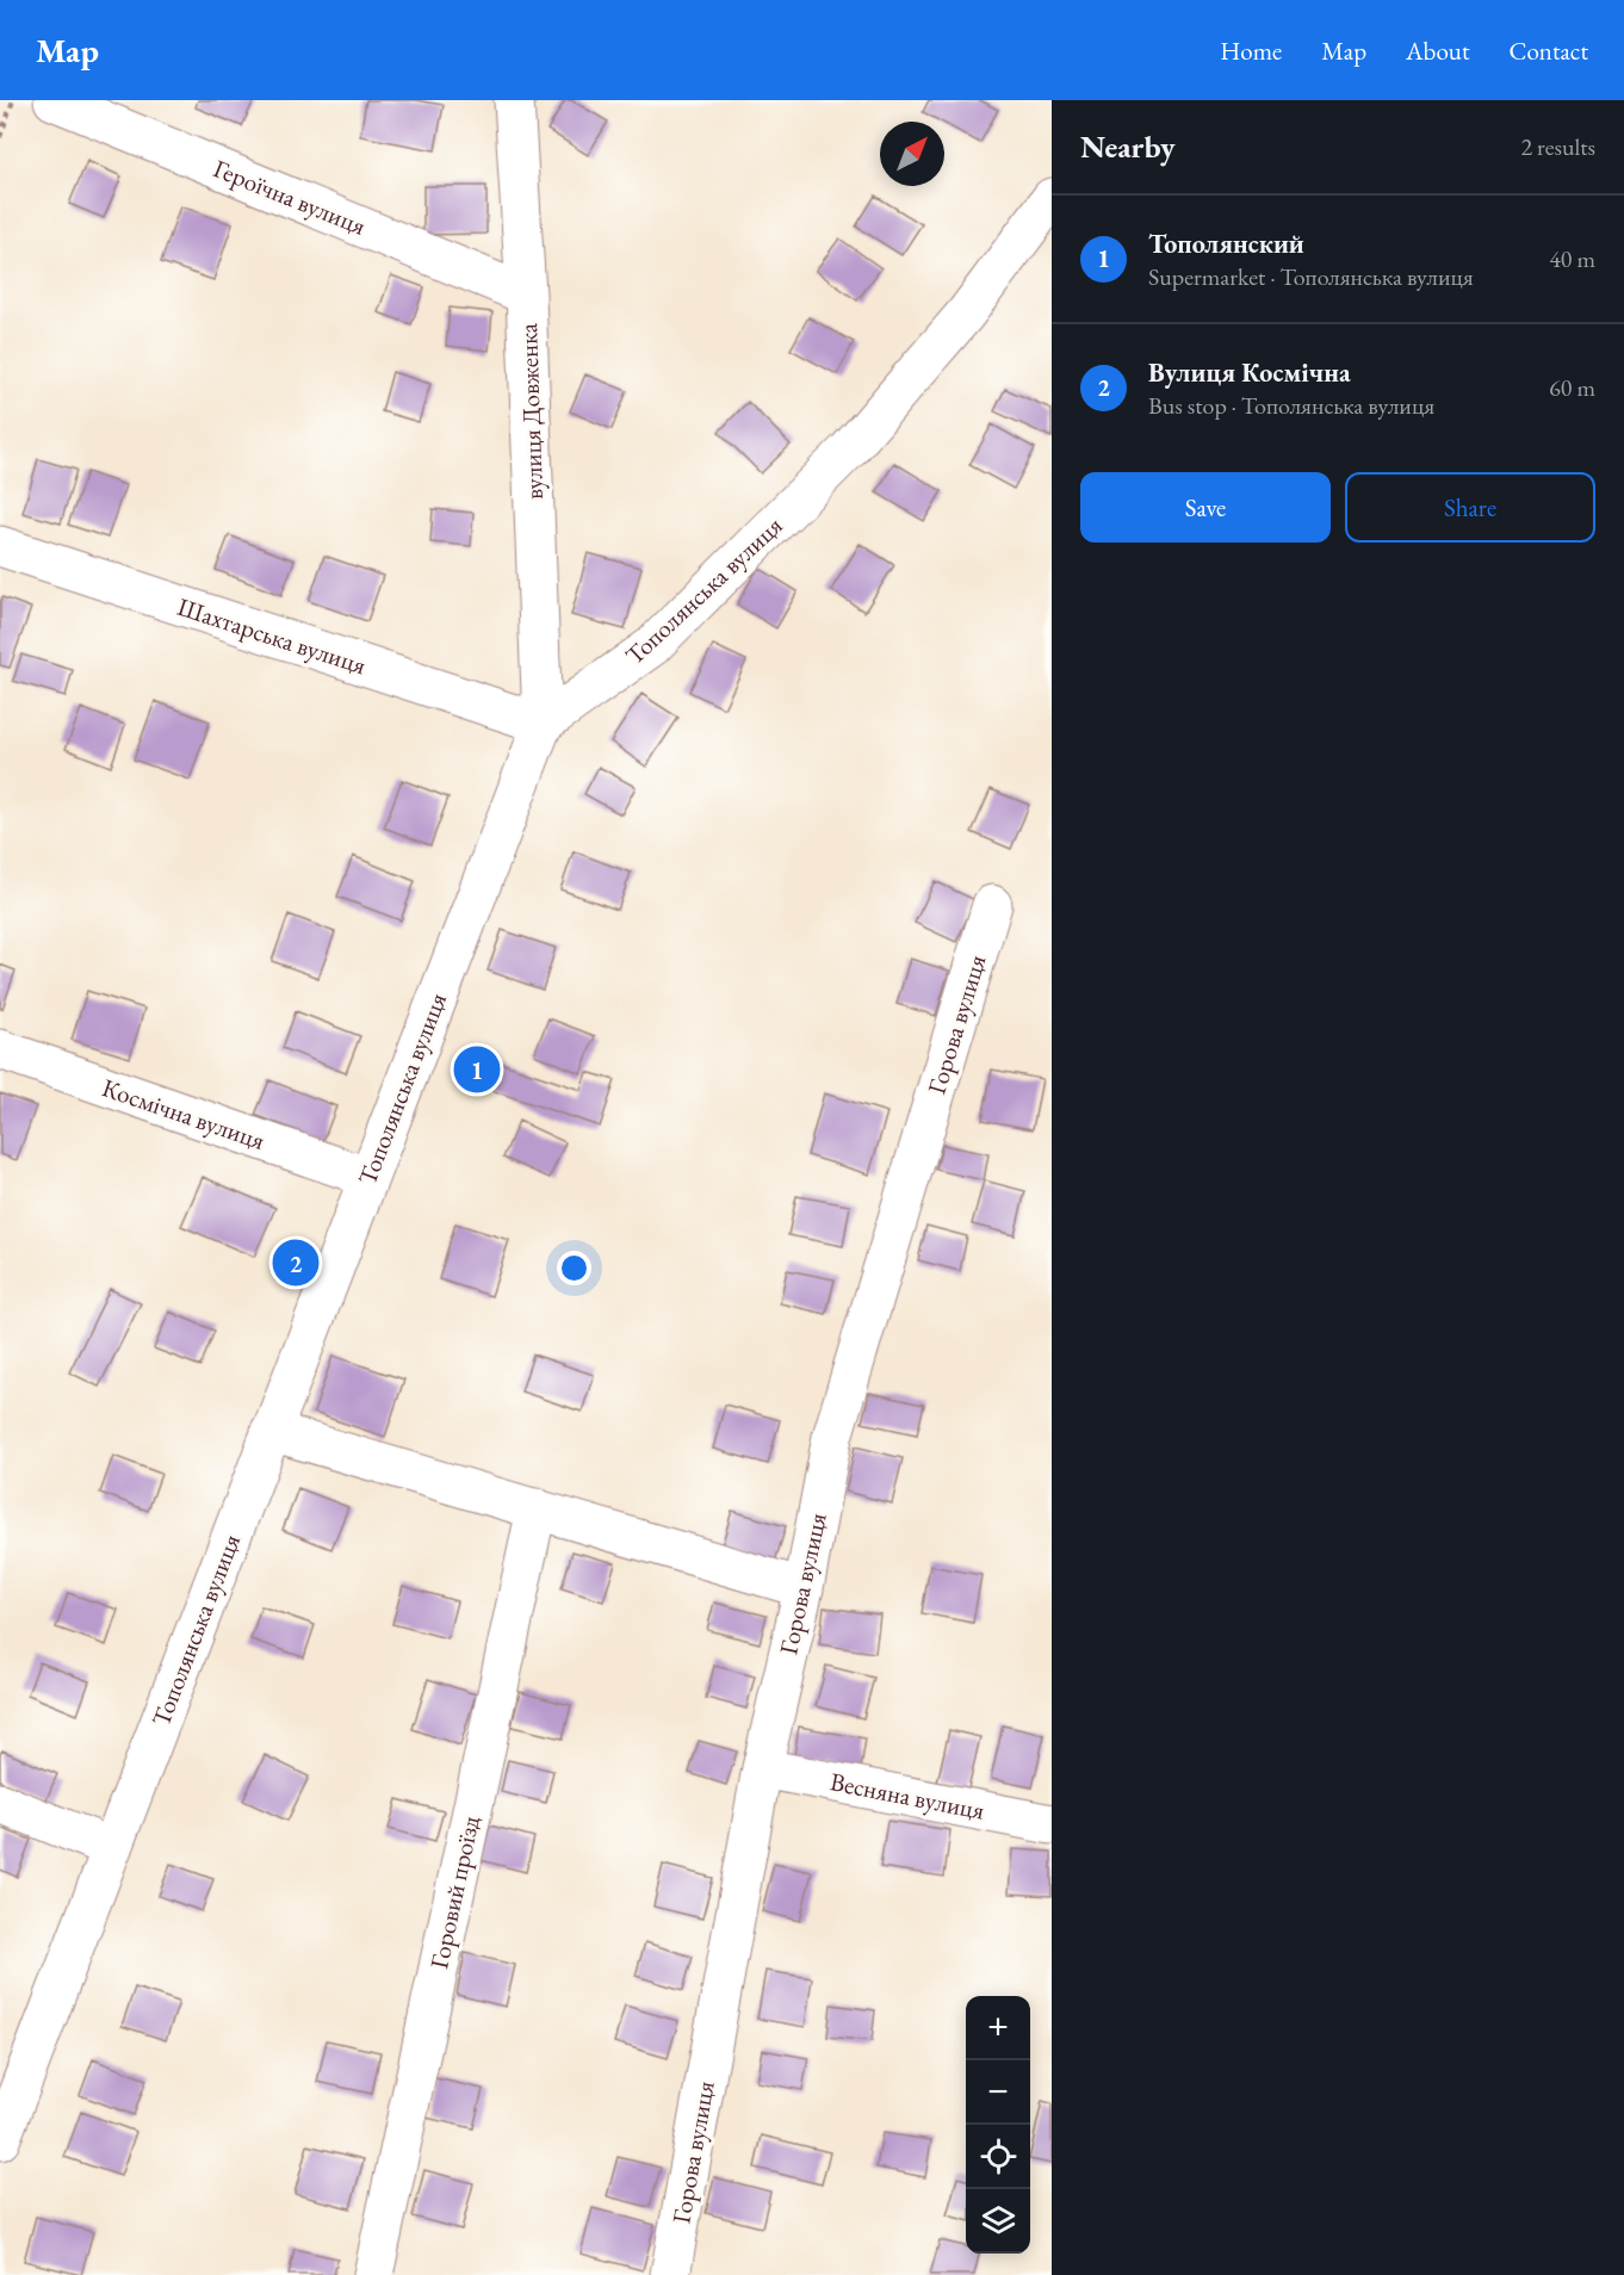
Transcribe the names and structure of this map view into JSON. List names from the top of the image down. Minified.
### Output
{"streets":{"street":["Героїчна вулиця","вулиця Довженка","Тополянська вулиця","Шахтарська вулиця","Горова вулиця","Космічна вулиця","Весняна вулиця","Горовий проїзд"]},"crossings":[["Героїчна вулиця","вулиця Довженка"],["вулиця Довженка","Тополянська вулиця"],["вулиця Довженка","Шахтарська вулиця"],["Тополянська вулиця","Шахтарська вулиця"],["Тополянська вулиця","Космічна вулиця"],["Горова вулиця","Весняна вулиця"]],"north":"top right","page":{"header":"Map","nav":["Home","Map","About","Contact"],"heading":["Nearby","2 results"],"list":[{"mark":"1","name":"Тополянский","note":"Supermarket · Тополянська вулиця","value":"40 m"},{"mark":"2","name":"Вулиця Космічна","note":"Bus stop · Тополянська вулиця","value":"60 m"}],"buttons":["Save","Share"],"pins":["1","2"],"map_buttons":["+","−"]}}
